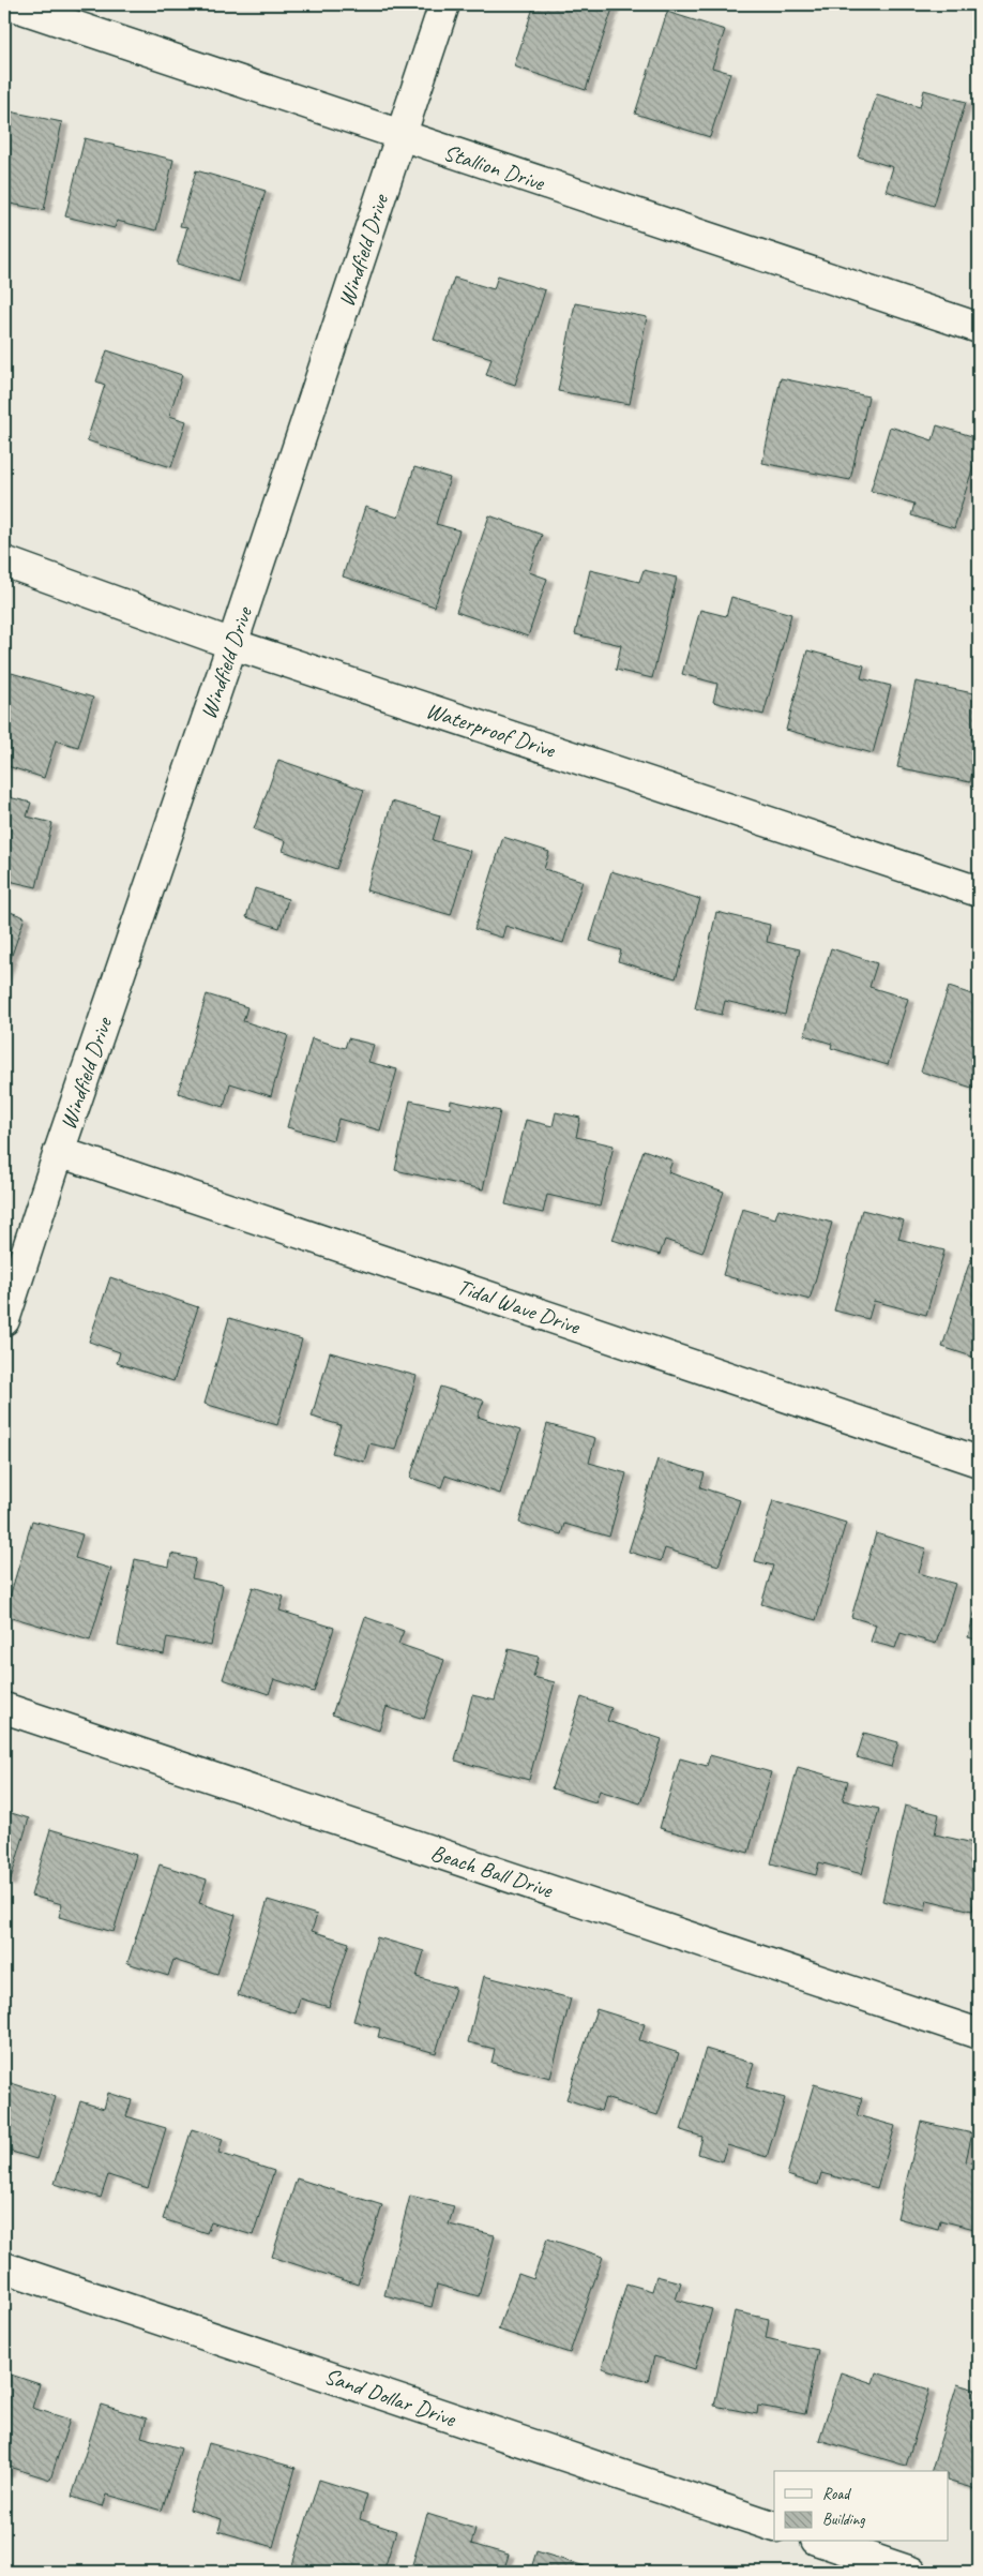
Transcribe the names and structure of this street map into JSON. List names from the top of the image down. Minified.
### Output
{"streets":{"street":["Stallion Drive","Windfield Drive","Waterproof Drive","Tidal Wave Drive","Beach Ball Drive","Sand Dollar Drive"]},"crossings":[["Stallion Drive","Windfield Drive"],["Windfield Drive","Waterproof Drive"],["Windfield Drive","Tidal Wave Drive"]],"legend":["Road","Building"]}
